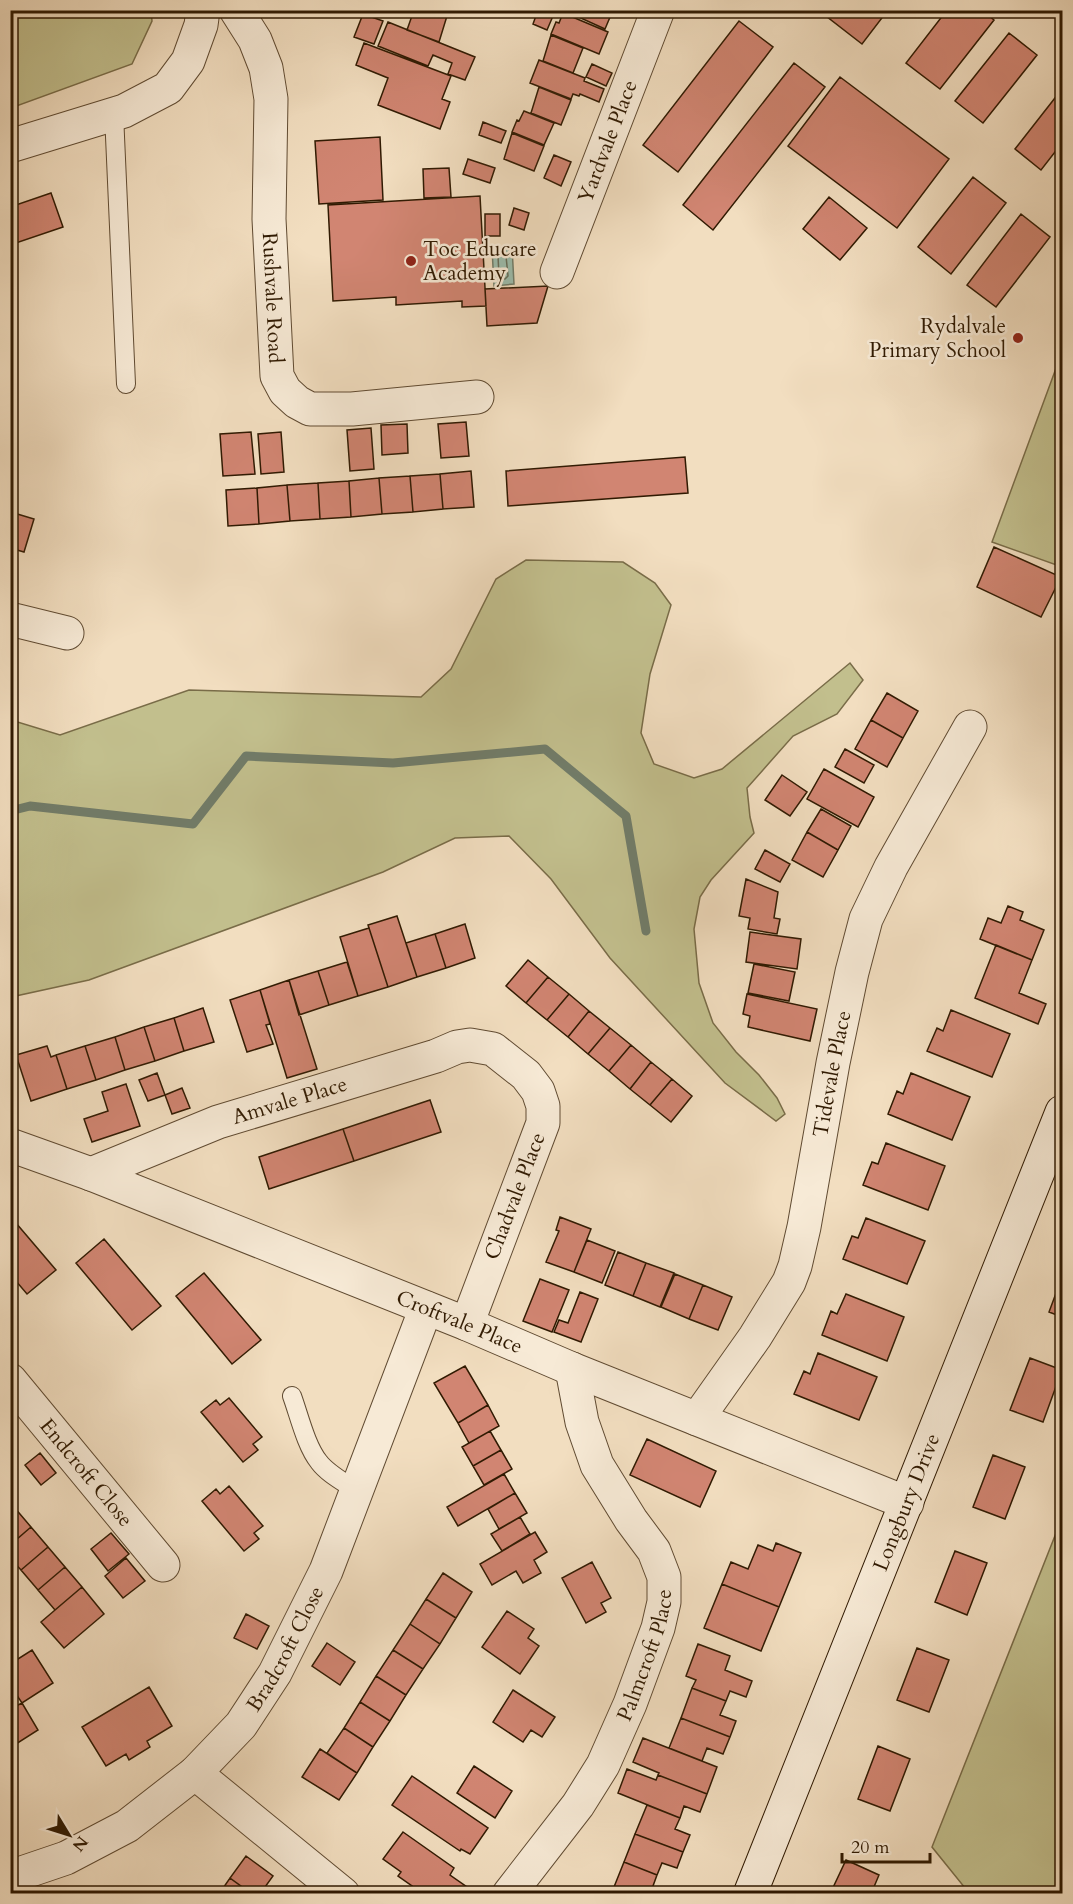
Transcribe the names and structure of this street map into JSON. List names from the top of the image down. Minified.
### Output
{"streets":{"street":["Yardvale Place","Rushvale Road","Tidevale Place","Amvale Place","Chadvale Place","Croftvale Place","Endcroft Close","Longbury Drive","Bradcroft Close","Palmcroft Place"]},"crossings":[["Tidevale Place","Croftvale Place"],["Amvale Place","Chadvale Place"],["Amvale Place","Croftvale Place"],["Chadvale Place","Croftvale Place"],["Croftvale Place","Longbury Drive"],["Croftvale Place","Bradcroft Close"],["Croftvale Place","Palmcroft Place"]],"places":["Toc Educare Academy","Rydalvale Primary School"],"scale_bar":"20 m","north":"bottom right"}
